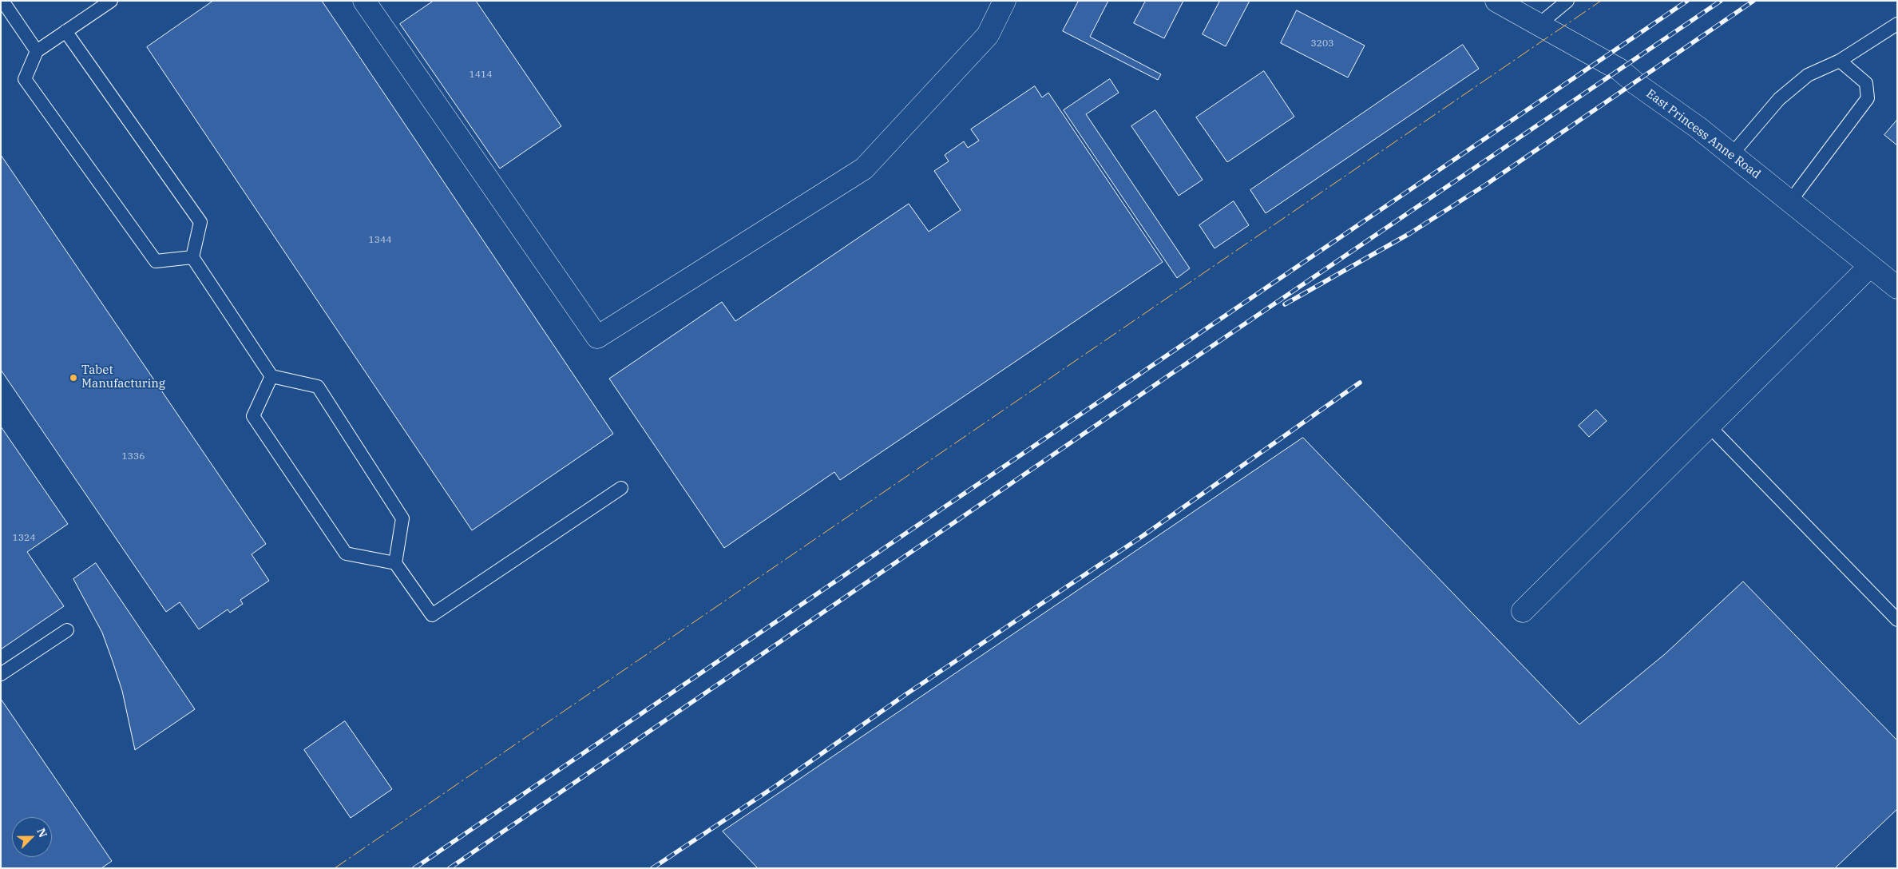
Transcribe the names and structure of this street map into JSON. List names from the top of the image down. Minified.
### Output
{"streets":{"street":["East Princess Anne Road"]},"places":["Tabet Manufacturing"],"house_numbers":["3203","1414","1344","1336","1324"],"north":"top right"}
